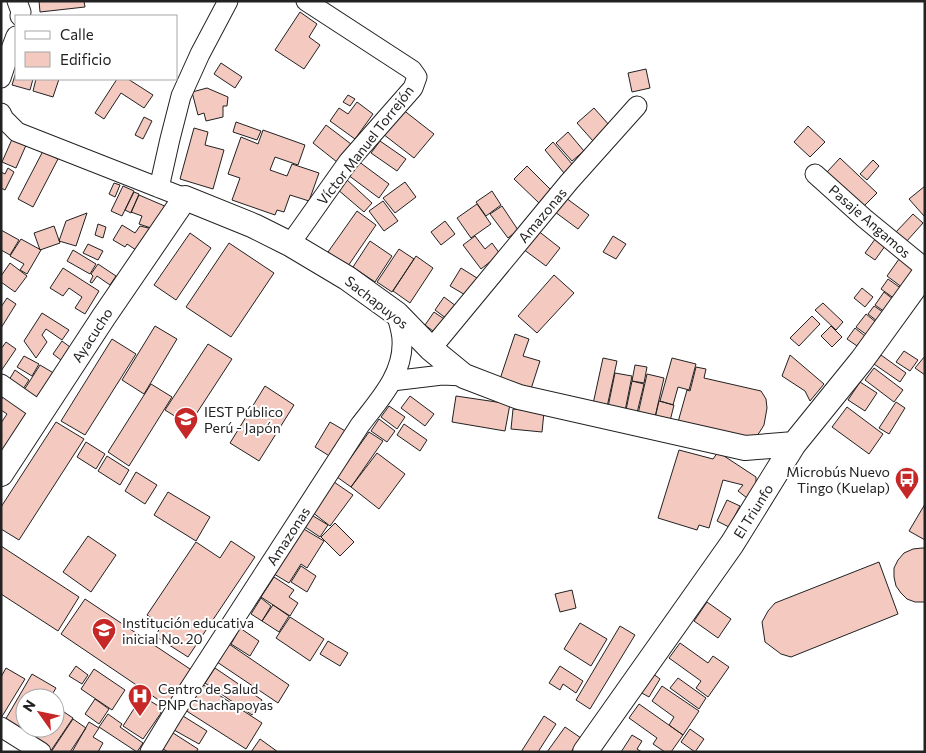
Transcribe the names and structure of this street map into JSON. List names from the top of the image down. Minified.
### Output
{"streets":{"main road":["Sachapuyos","Ayacucho","El Triunfo"],"street":["Víctor Manuel Torrejón","Amazonas","Pasaje Angamos"]},"crossings":[["Víctor Manuel Torrejón","Sachapuyos"],["Amazonas","Sachapuyos"],["Sachapuyos","Ayacucho"],["Sachapuyos","El Triunfo"]],"places":{"school or university":["IEST Público Perú - Japón","Institución educativa inicial No. 20"],"bus stop":["Microbús Nuevo Tingo (Kuelap)"],"hospital":["Centro de Salud PNP Chachapoyas"]},"legend":["Calle","Edificio"],"north":"top left"}
